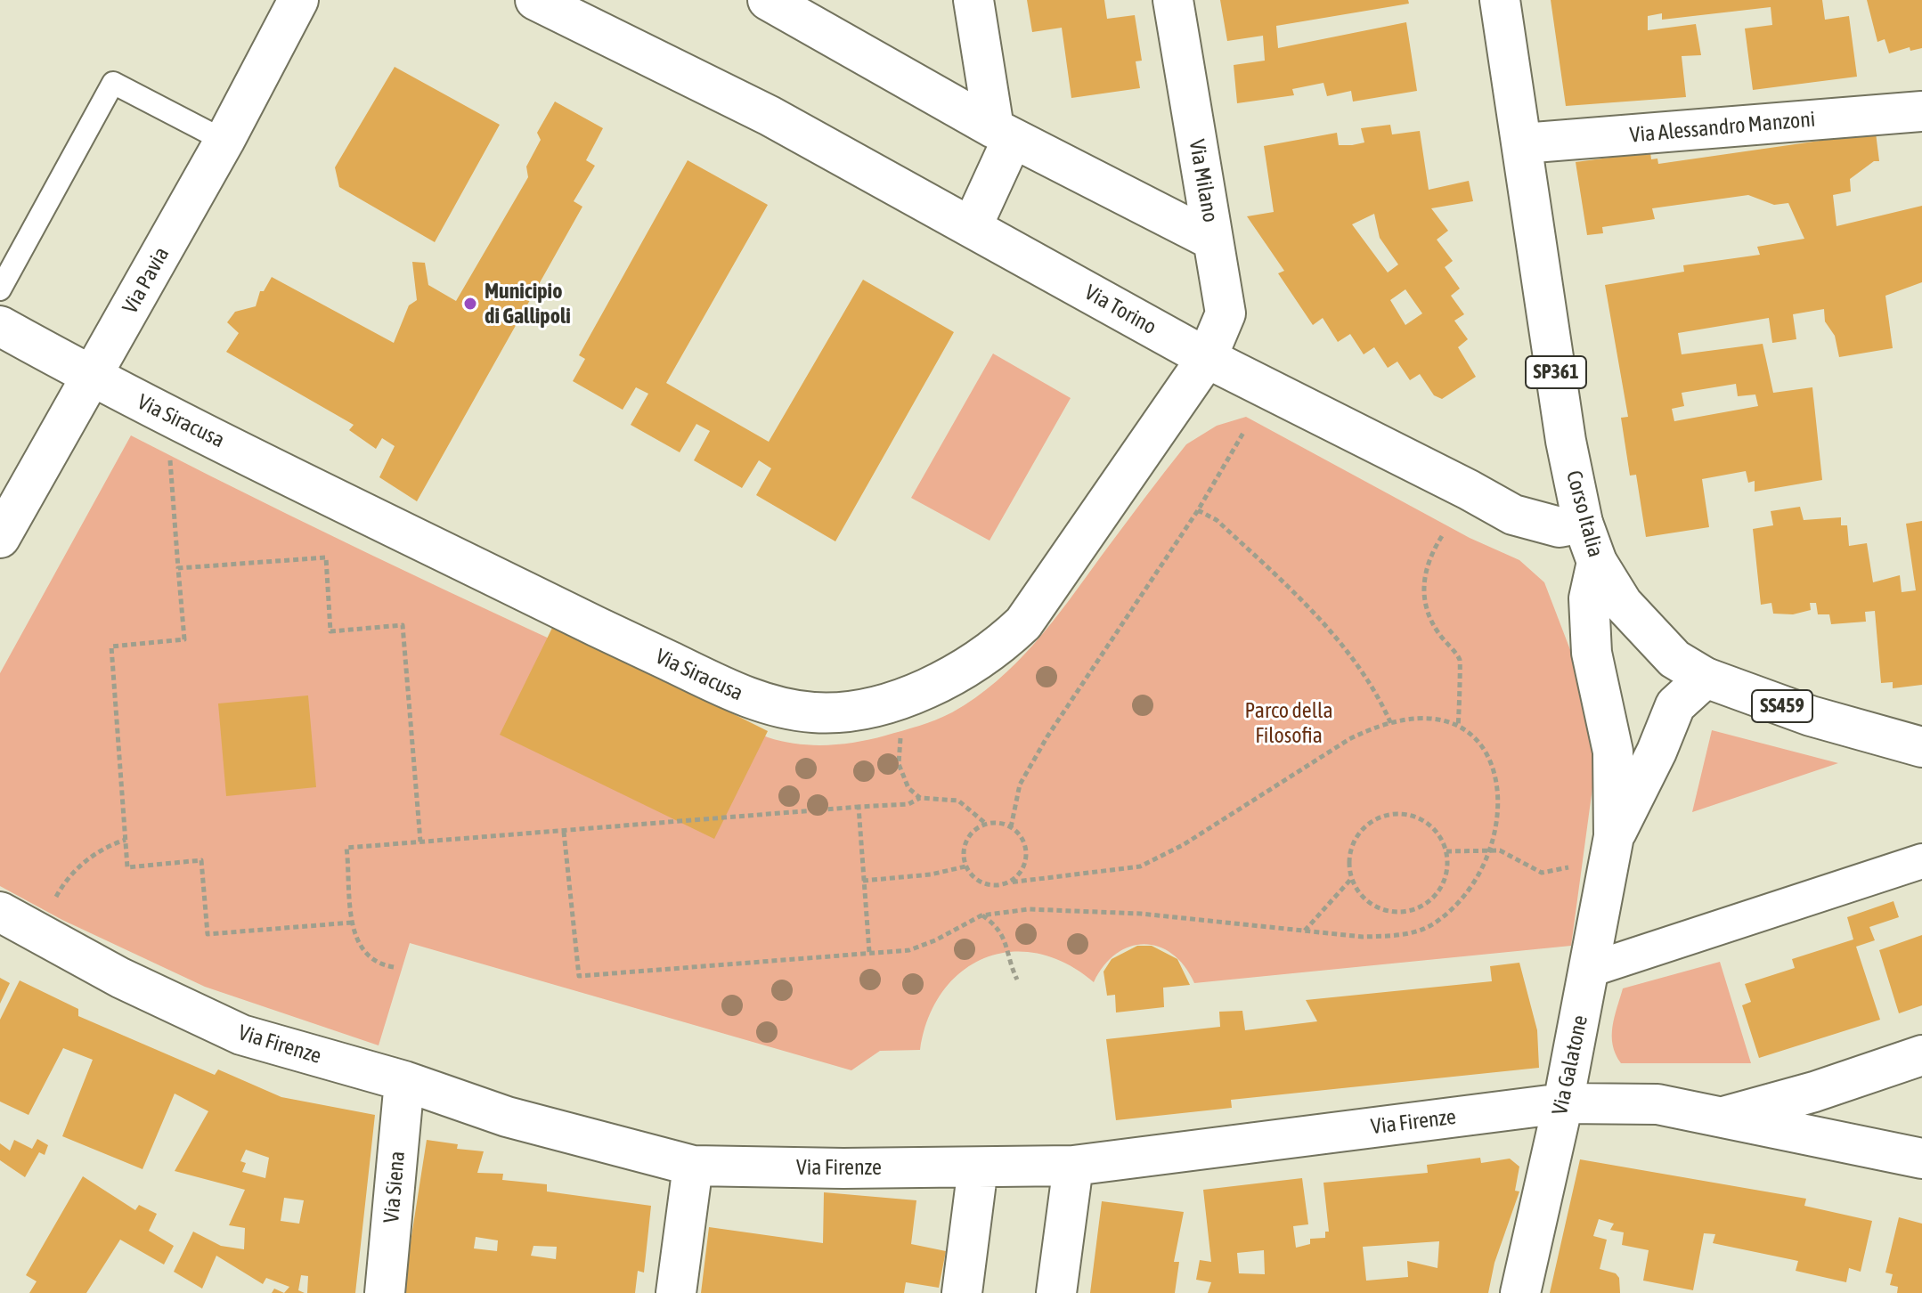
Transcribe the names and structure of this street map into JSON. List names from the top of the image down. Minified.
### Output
{"streets":{"street":["Via Alessandro Manzoni","Via Milano","Via Pavia","Via Torino","SP361","Via Siracusa","Corso Italia","SS459","Via Firenze","Via Galatone","Via Siena"]},"crossings":[["Via Alessandro Manzoni","Corso Italia"],["Via Milano","Via Torino"],["Via Milano","Via Siracusa"],["Via Pavia","Via Siracusa"],["Via Torino","Via Siracusa"],["Via Torino","Corso Italia"],["Corso Italia","Via Galatone"],["Via Firenze","Via Galatone"],["Via Firenze","Via Siena"]],"parks":["Parco della Filosofia"],"places":["Municipio di Gallipoli"]}
